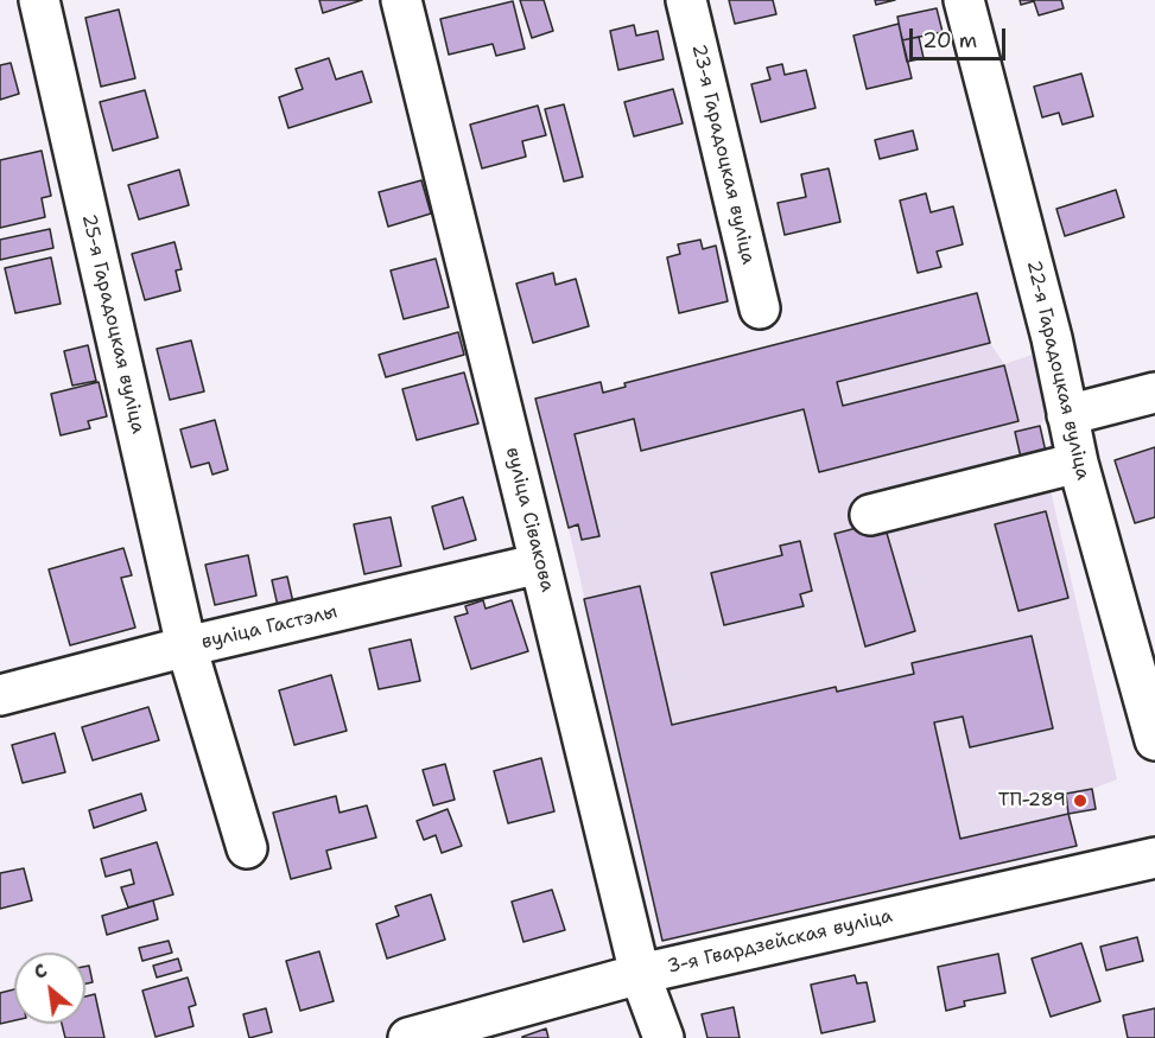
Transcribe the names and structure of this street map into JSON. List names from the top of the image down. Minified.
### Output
{"streets":{"street":["23-я Гарадоцкая вуліца","25-я Гарадоцкая вуліца","22-я Гарадоцкая вуліца","вуліца Сівакова","вуліца Гастэлы","3-я Гвардзейская вуліца"]},"crossings":[["25-я Гарадоцкая вуліца","вуліца Гастэлы"],["вуліца Сівакова","вуліца Гастэлы"],["вуліца Сівакова","3-я Гвардзейская вуліца"]],"places":["ТП-289"],"scale_bar":"20 m","north":"top left"}
